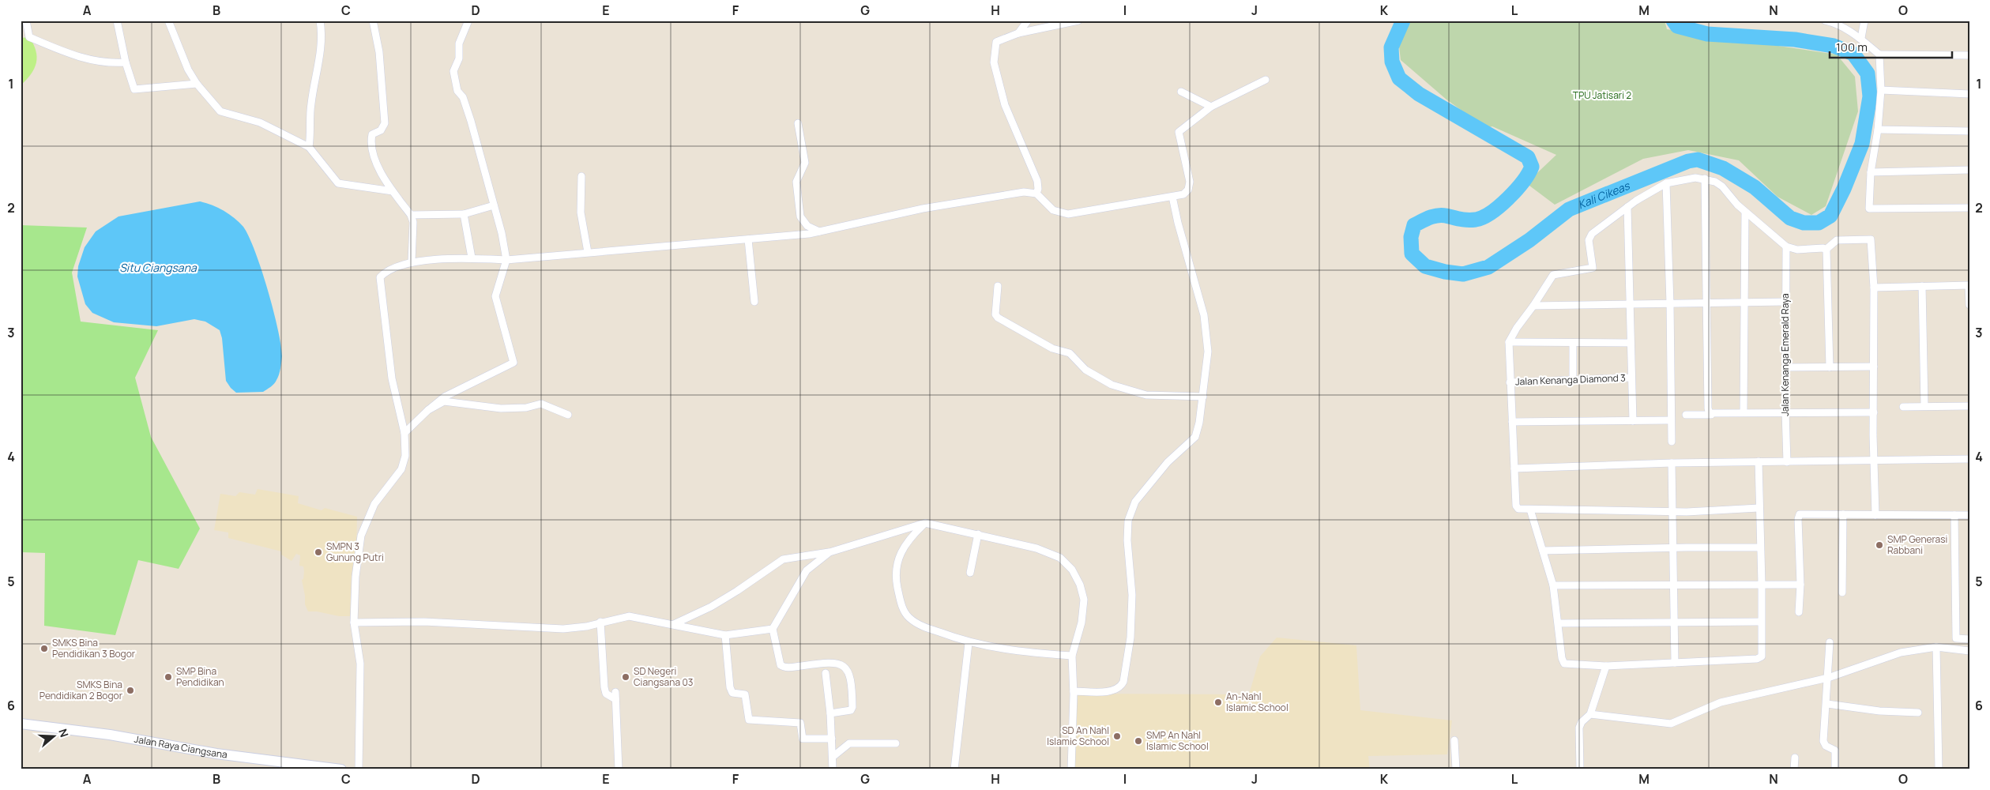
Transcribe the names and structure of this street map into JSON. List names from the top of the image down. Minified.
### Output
{"streets":{"main road":["Jalan Raya Ciangsana"],"street":["Jalan Kenanga Emerald Raya","Jalan Kenanga Diamond 3"]},"water":["Kali Cikeas","Situ Ciangsana"],"parks":["TPU Jatisari 2"],"places":["SMP Generasi Rabbani","SMPN 3 Gunung Putri","SMKS Bina Pendidikan 3 Bogor","SMP Bina Pendidikan","SD Negeri Ciangsana 03","SMKS Bina Pendidikan 2 Bogor","An-Nahl Islamic School","SD An Nahl Islamic School","SMP An Nahl Islamic School"],"scale_bar":"100 m","north":"right","grid":{"columns":["A","B","C","D","E","F","G","H","I","J","K","L","M","N","O"],"rows":["1","2","3","4","5","6"]}}
